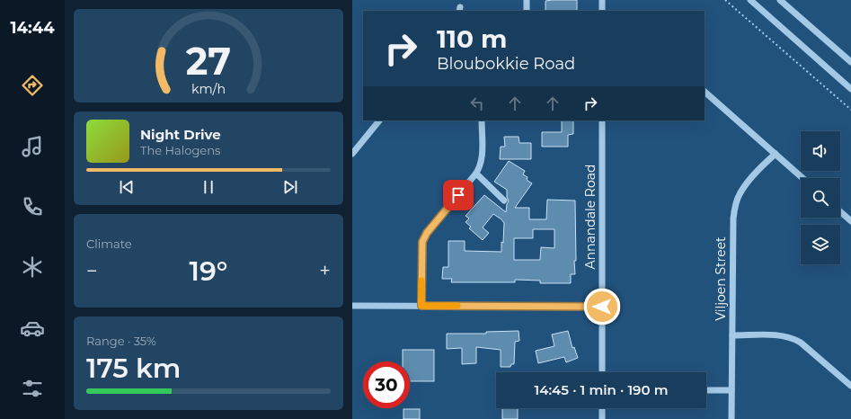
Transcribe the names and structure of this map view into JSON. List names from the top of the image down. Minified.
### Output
{"streets":{"street":["Annandale Road","Viljoen Street"]},"page":{"tabs":"14:44","turn":["110 m","Bloubokkie Road"],"song":["Night Drive","The Halogens"],"tile":["Climate",["Range · 35%","175 km"]],"heat":["−","19°","+"],"limit":"30","trip":"14:45 · 1 min · 190 m","gauge":["27","km/h"]}}
